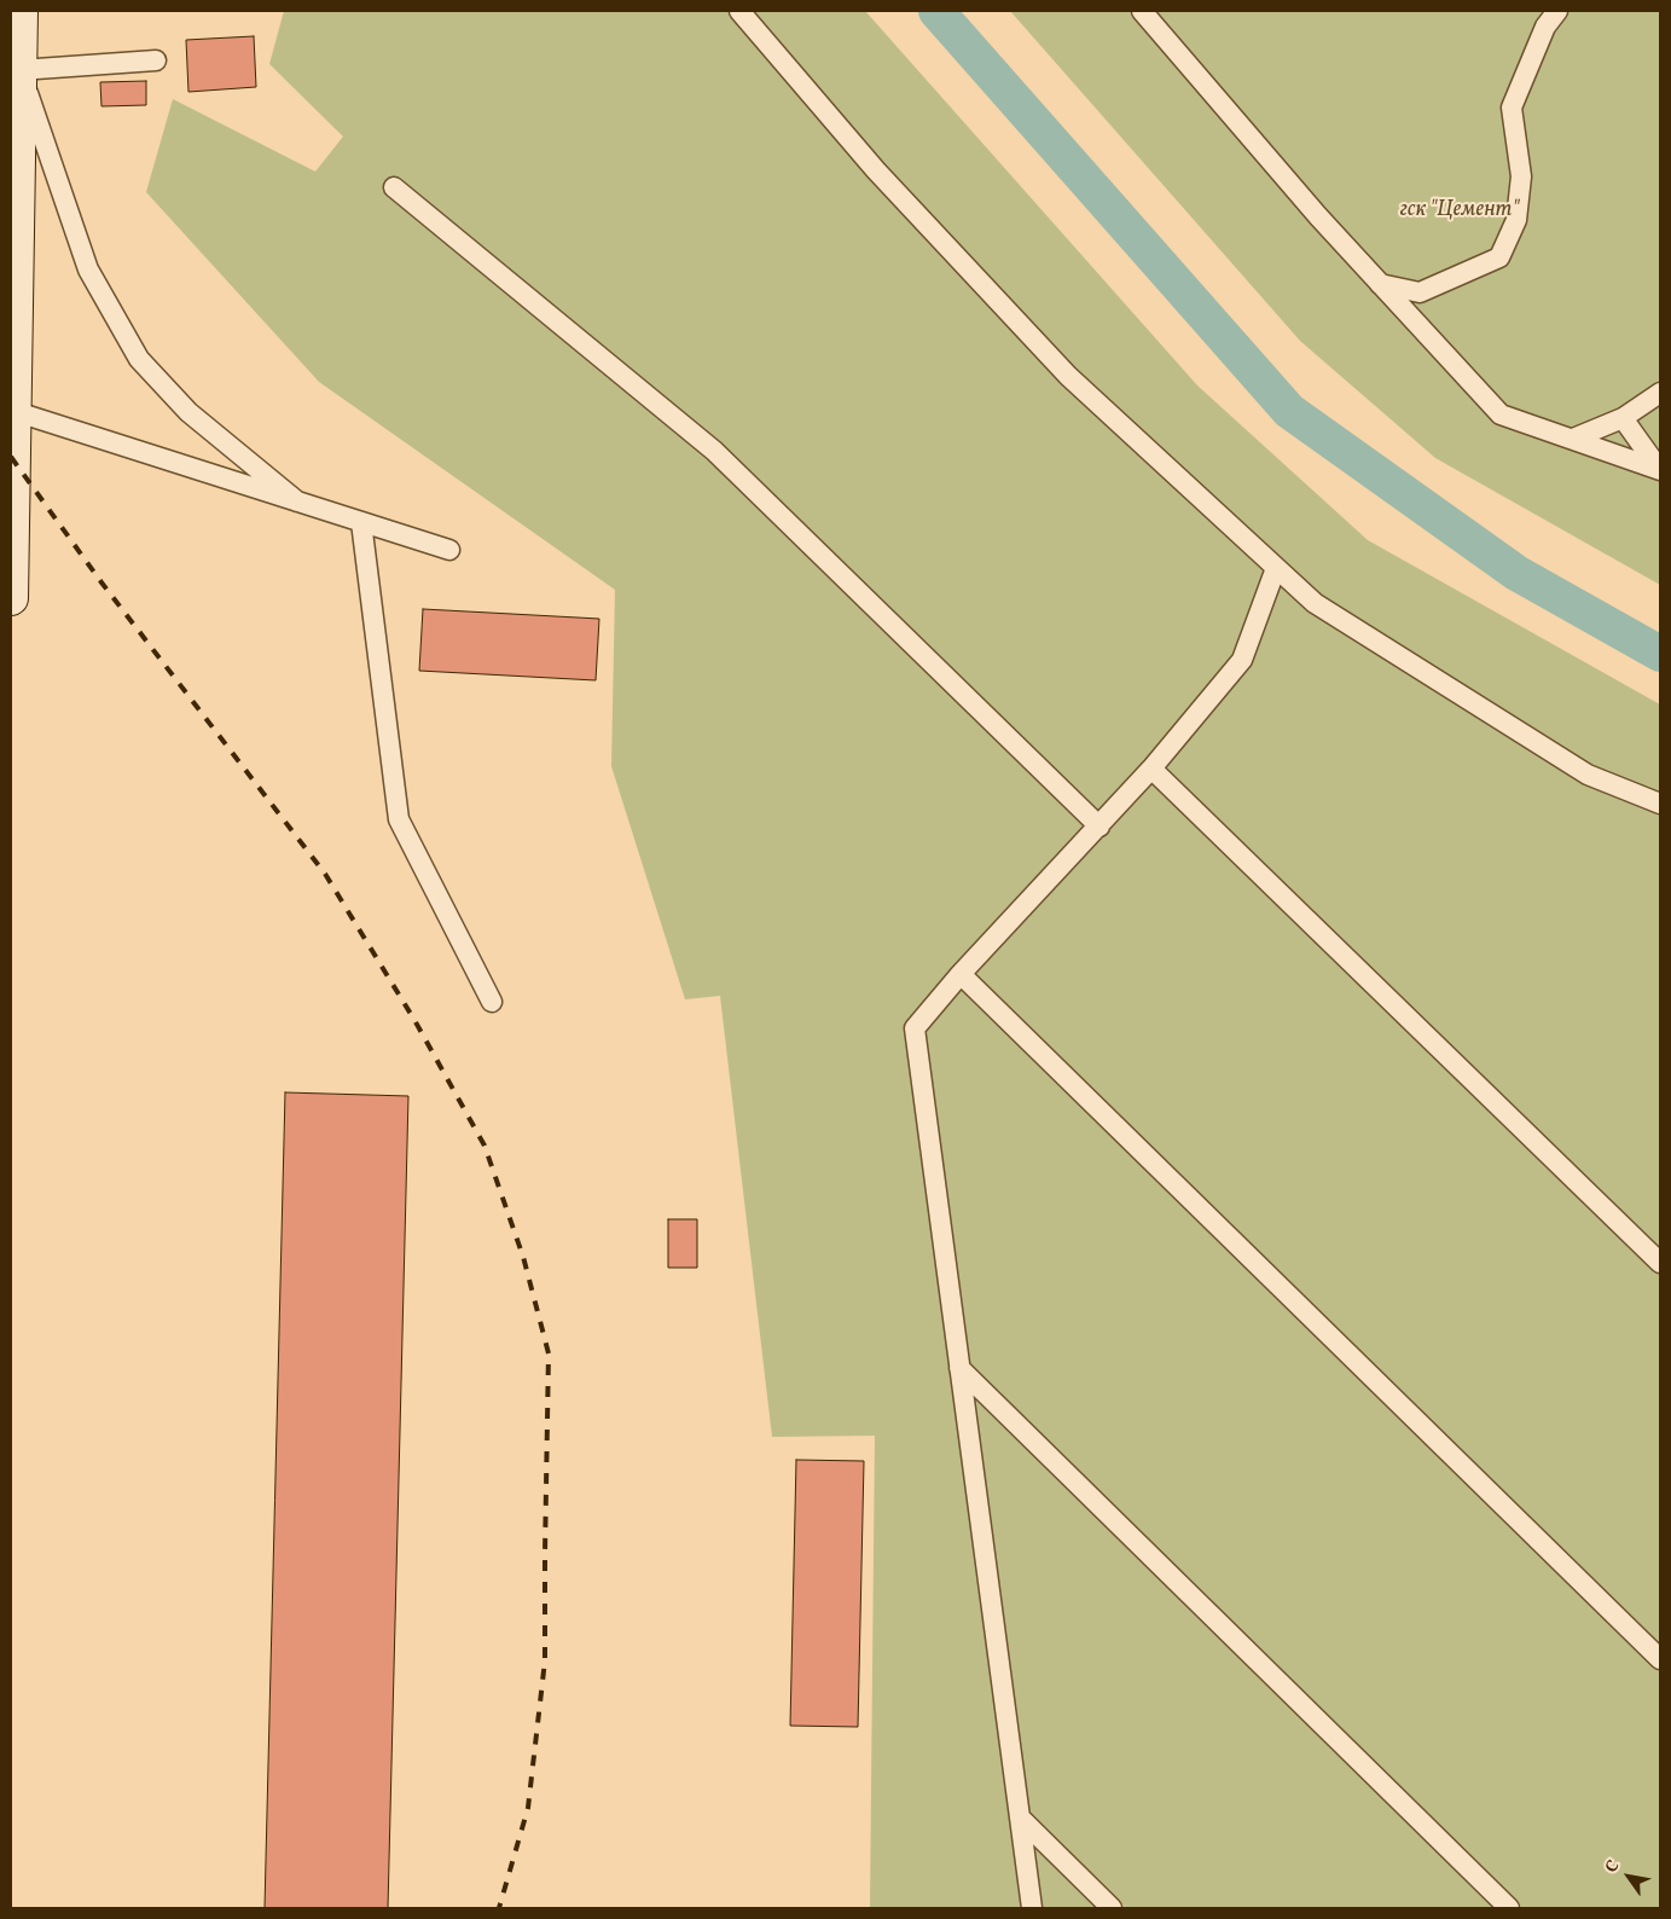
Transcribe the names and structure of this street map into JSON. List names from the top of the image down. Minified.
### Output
{"parks":["гск \"Цемент\""],"north":"top left"}
